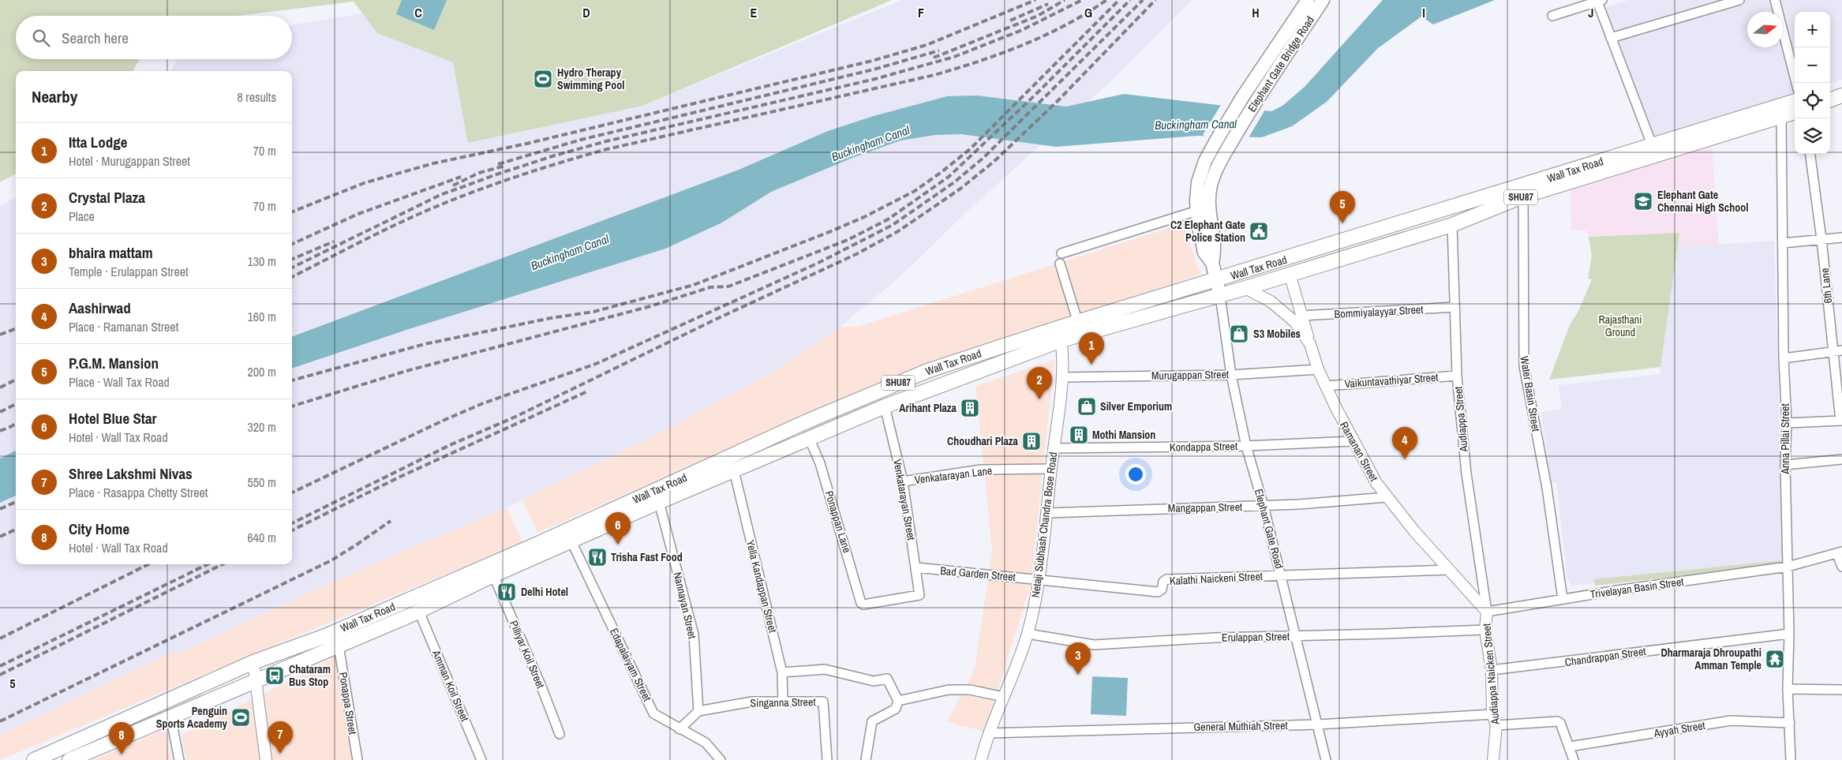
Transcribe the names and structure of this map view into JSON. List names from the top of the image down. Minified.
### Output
{"streets":{"main road":["Elephant Gate Bridge Road","Wall Tax Road","SHU87"],"street":["6th Lane","Bommiyalayyar Street","Murugappan Street","Vaikuntavathiyar Street","Water Basin Street","Audiappa Street","Anna Pillai Street","Kondappa Street","Ramanan Street","Venkatarayan Lane","Venkatarayan Street","Mangappan Street","Ponappan Lane","Netaji Subhash Chandra Bose Road","Elephant Gate Road","Bad Garden Street","Kalathi Naickeni Street","Yella Kandappan Street","Trivelayan Basin Street","Nannayan Street","Erulappan Street","Pilliyar Koil Street","Chandrappan Street","Edapalaiyam Street","Audiappa Naicken Street","Amman Koil Street","Singanna Street","Ponappa Street","General Muthiah Street","Ayyah Street"]},"crossings":[["Wall Tax Road","Water Basin Street"],["Wall Tax Road","Audiappa Street"],["Wall Tax Road","Anna Pillai Street"],["Wall Tax Road","Ramanan Street"],["Wall Tax Road","Venkatarayan Street"],["Wall Tax Road","Ponappan Lane"],["Wall Tax Road","Netaji Subhash Chandra Bose Road"],["Wall Tax Road","Elephant Gate Road"],["Wall Tax Road","Yella Kandappan Street"],["Wall Tax Road","Nannayan Street"],["Wall Tax Road","Pilliyar Koil Street"],["Wall Tax Road","Edapalaiyam Street"],["Wall Tax Road","Amman Koil Street"],["Wall Tax Road","Ponappa Street"],["Bommiyalayyar Street","Audiappa Street"],["Murugappan Street","Ramanan Street"],["Murugappan Street","Netaji Subhash Chandra Bose Road"],["Murugappan Street","Elephant Gate Road"],["Vaikuntavathiyar Street","Audiappa Street"],["Vaikuntavathiyar Street","Ramanan Street"],["Water Basin Street","Trivelayan Basin Street"],["Audiappa Street","Ramanan Street"],["Audiappa Street","Trivelayan Basin Street"],["Audiappa Street","Audiappa Naicken Street"],["Anna Pillai Street","Trivelayan Basin Street"],["Anna Pillai Street","Chandrappan Street"],["Anna Pillai Street","Ayyah Street"],["Kondappa Street","Ramanan Street"],["Kondappa Street","Netaji Subhash Chandra Bose Road"],["Kondappa Street","Elephant Gate Road"],["Ramanan Street","Mangappan Street"],["Ramanan Street","Kalathi Naickeni Street"],["Ramanan Street","Trivelayan Basin Street"],["Ramanan Street","Audiappa Naicken Street"],["Venkatarayan Lane","Venkatarayan Street"],["Venkatarayan Lane","Netaji Subhash Chandra Bose Road"],["Venkatarayan Street","Ponappan Lane"],["Venkatarayan Street","Bad Garden Street"],["Mangappan Street","Netaji Subhash Chandra Bose Road"],["Mangappan Street","Elephant Gate Road"],["Netaji Subhash Chandra Bose Road","Bad Garden Street"],["Netaji Subhash Chandra Bose Road","Kalathi Naickeni Street"],["Netaji Subhash Chandra Bose Road","Erulappan Street"],["Netaji Subhash Chandra Bose Road","General Muthiah Street"],["Elephant Gate Road","Kalathi Naickeni Street"],["Elephant Gate Road","Erulappan Street"],["Elephant Gate Road","General Muthiah Street"],["Bad Garden Street","Kalathi Naickeni Street"],["Yella Kandappan Street","Singanna Street"],["Trivelayan Basin Street","Audiappa Naicken Street"],["Nannayan Street","Singanna Street"],["Erulappan Street","Audiappa Naicken Street"],["Chandrappan Street","Audiappa Naicken Street"],["Audiappa Naicken Street","General Muthiah Street"],["General Muthiah Street","Ayyah Street"]],"water":["Buckingham Canal"],"parks":["Rajasthani Ground"],"places":{"sports":["Hydro Therapy Swimming Pool","Penguin Sports Academy"],"school or university":["Elephant Gate Chennai High School"],"public building":["C2 Elephant Gate Police Station"],"shop":["S3 Mobiles","Silver Emporium"],"building":["Arihant Plaza","Mothi Mansion","Choudhari Plaza"],"restaurant":["Trisha Fast Food","Delhi Hotel"],"temple":["Dharmaraja Dhroupathi Amman Temple"],"bus stop":["Chataram Bus Stop"]},"north":"right","page":{"map_buttons":["+","−"],"search":"Search here","heading":["Nearby","8 results"],"list":[{"mark":"1","name":"Itta Lodge","note":"Hotel · Murugappan Street","value":"70 m"},{"mark":"2","name":"Crystal Plaza","note":"Place","value":"70 m"},{"mark":"3","name":"bhaira mattam","note":"Temple · Erulappan Street","value":"130 m"},{"mark":"4","name":"Aashirwad","note":"Place · Ramanan Street","value":"160 m"},{"mark":"5","name":"P.G.M. Mansion","note":"Place · Wall Tax Road","value":"200 m"},{"mark":"6","name":"Hotel Blue Star","note":"Hotel · Wall Tax Road","value":"320 m"},{"mark":"7","name":"Shree Lakshmi Nivas","note":"Place · Rasappa Chetty Street","value":"550 m"},{"mark":"8","name":"City Home","note":"Hotel · Wall Tax Road","value":"640 m"}],"pins":["5","1","2","4","6","3","7","8"]},"grid":{"columns":["C","D","E","F","G","H","I","J"],"rows":["5"]}}
